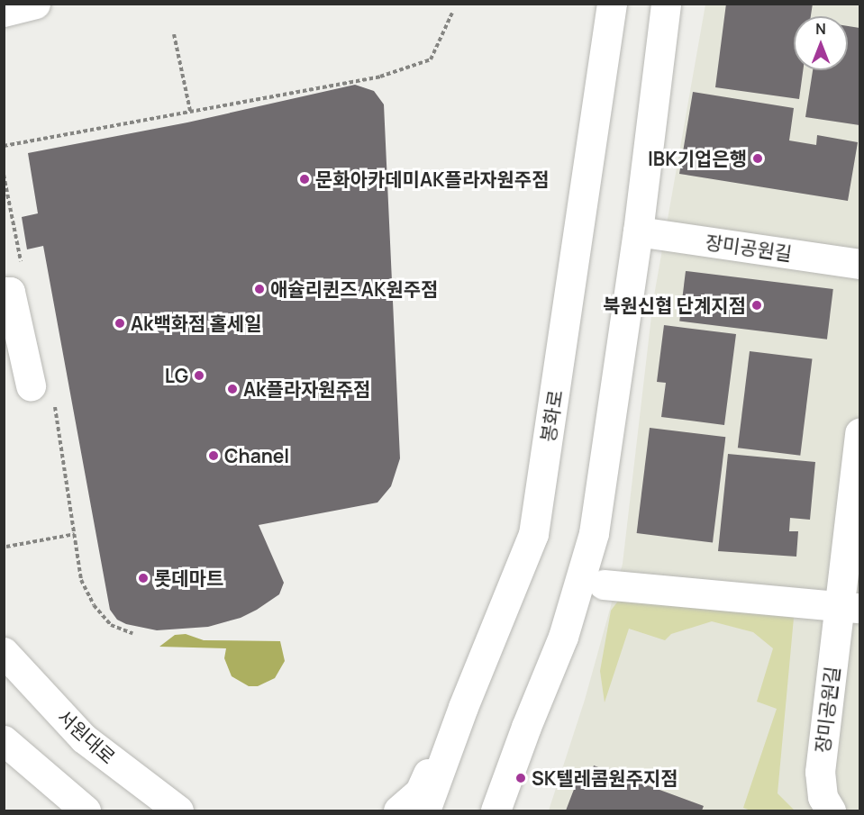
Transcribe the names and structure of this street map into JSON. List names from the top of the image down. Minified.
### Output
{"streets":{"street":["장미공원길","봉화로","서원대로"]},"places":["IBK기업은행","문화아카데미AK플라자원주점","애슐리퀸즈 AK원주점","북원신협 단계지점","Ak백화점 홀세일","LG","Ak플라자원주점","Chanel","롯데마트","SK텔레콤원주지점"],"north":"top"}
